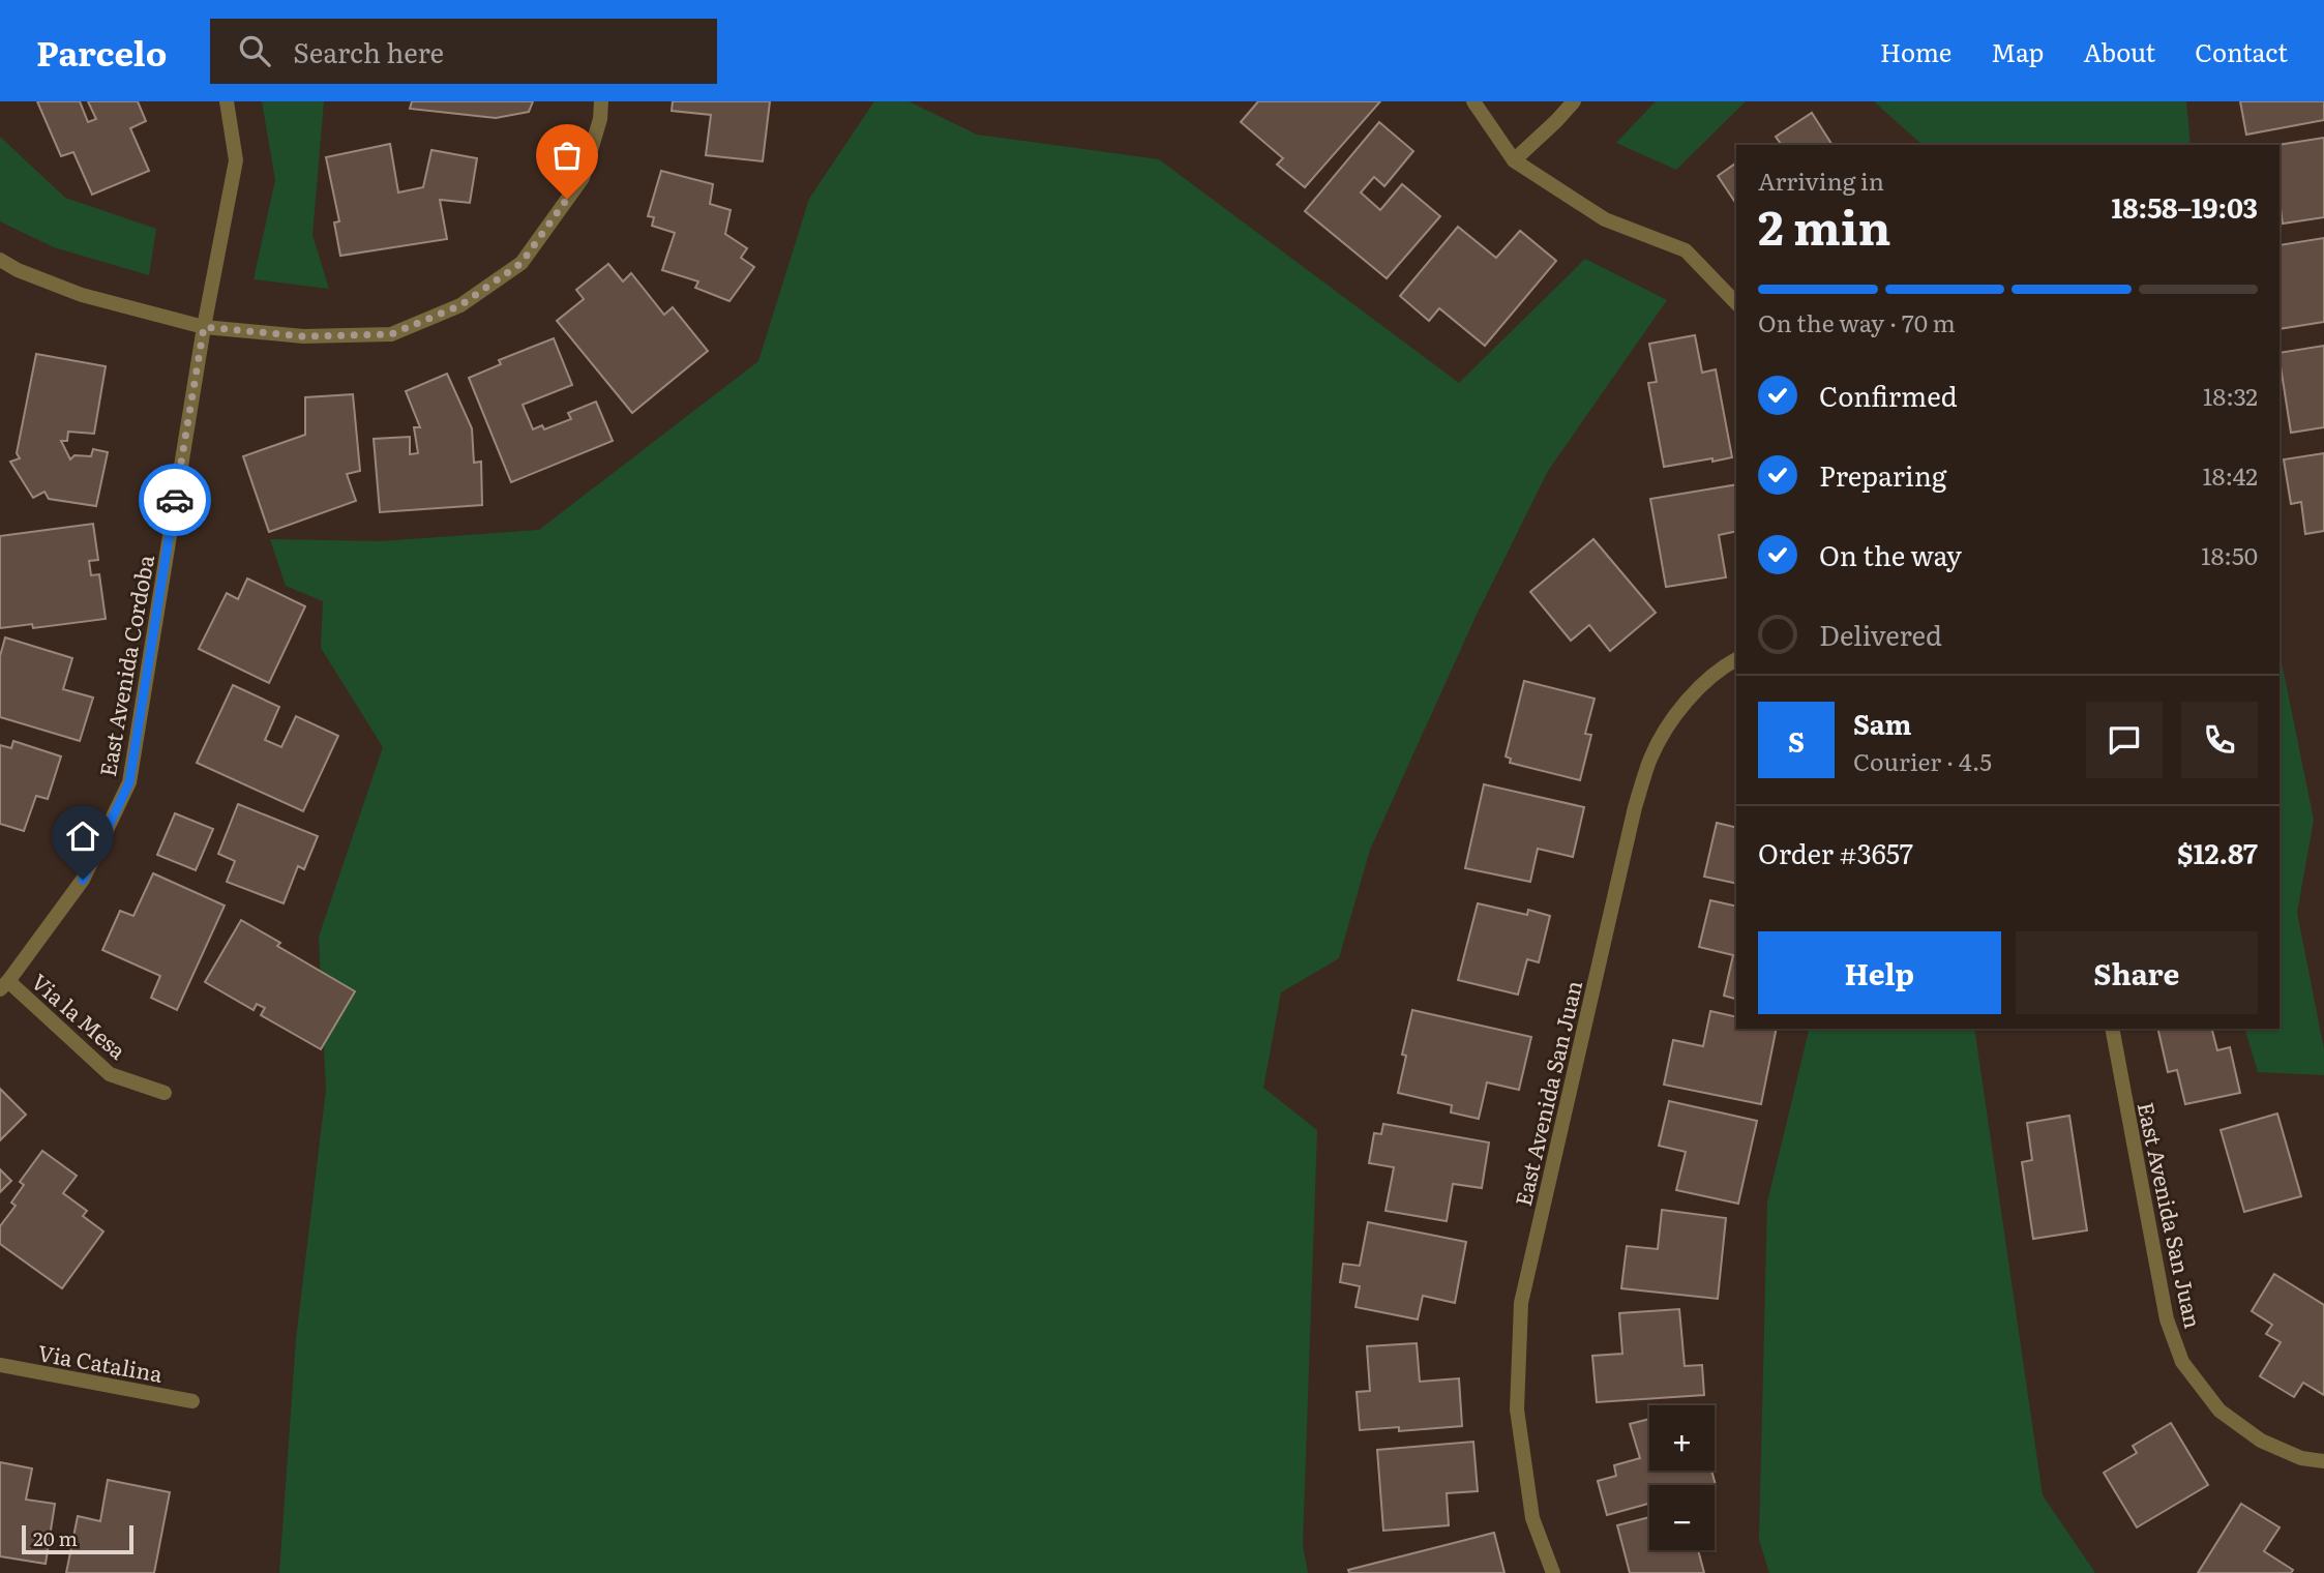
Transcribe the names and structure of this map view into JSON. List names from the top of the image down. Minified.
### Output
{"streets":{"street":["East Avenida Cordoba","Via la Mesa","East Avenida San Juan","Via Catalina"]},"crossings":[["East Avenida Cordoba","Via la Mesa"]],"scale_bar":"20 m","page":{"header":"Parcelo","search":"Search here","nav":["Home","Map","About","Contact"],"heading":["2 min","Arriving in","18:58–19:03"],"panel":["Sam","Courier · 4.5","Order #3657","$12.87"],"bar":"On the way · 70 m","list":[["Confirmed","18:32"],["Preparing","18:42"],["On the way","18:50"],"Delivered"],"round":"S","buttons":["Help","Share"],"map_buttons":["+","−"],"scale":"20 m"}}
